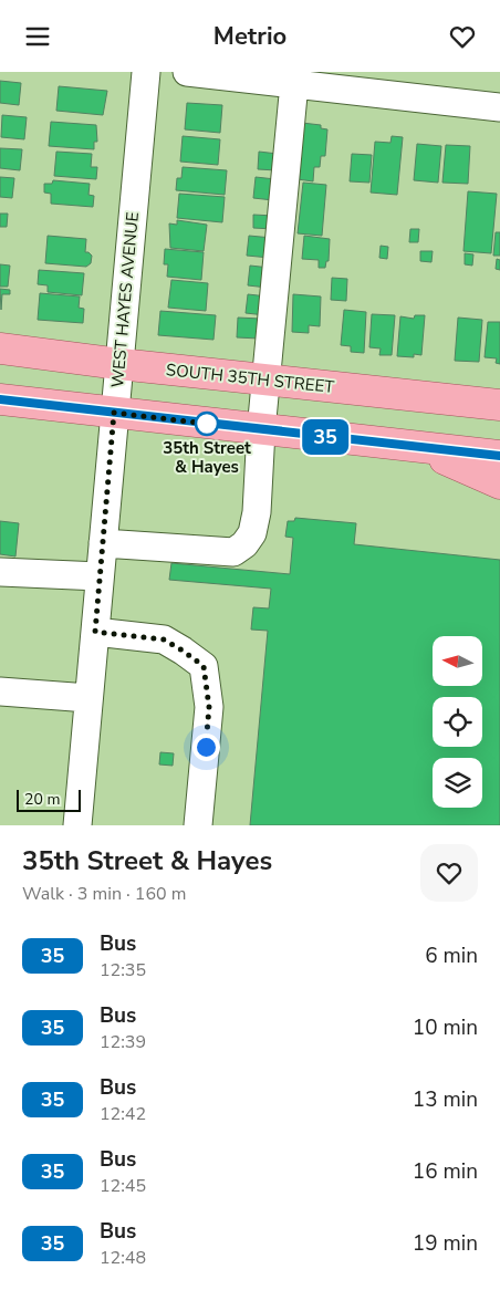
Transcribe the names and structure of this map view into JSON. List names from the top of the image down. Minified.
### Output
{"streets":{"main road":["SOUTH 35TH STREET"],"street":["WEST HAYES AVENUE"]},"crossings":[["WEST HAYES AVENUE","SOUTH 35TH STREET"]],"places":["35th Street & Hayes"],"lines":["bus line 35"],"scale_bar":"20 m","north":"left","page":{"header":"Metrio","on_map":"35","scale":"20 m","heading":["35th Street & Hayes","Walk · 3 min · 160 m"],"list":[{"mark":"35","name":"Bus","note":"12:35","value":"6 min"},{"mark":"35","name":"Bus","note":"12:39","value":"10 min"},{"mark":"35","name":"Bus","note":"12:42","value":"13 min"},{"mark":"35","name":"Bus","note":"12:45","value":"16 min"},{"mark":"35","name":"Bus","note":"12:48","value":"19 min"}]}}
